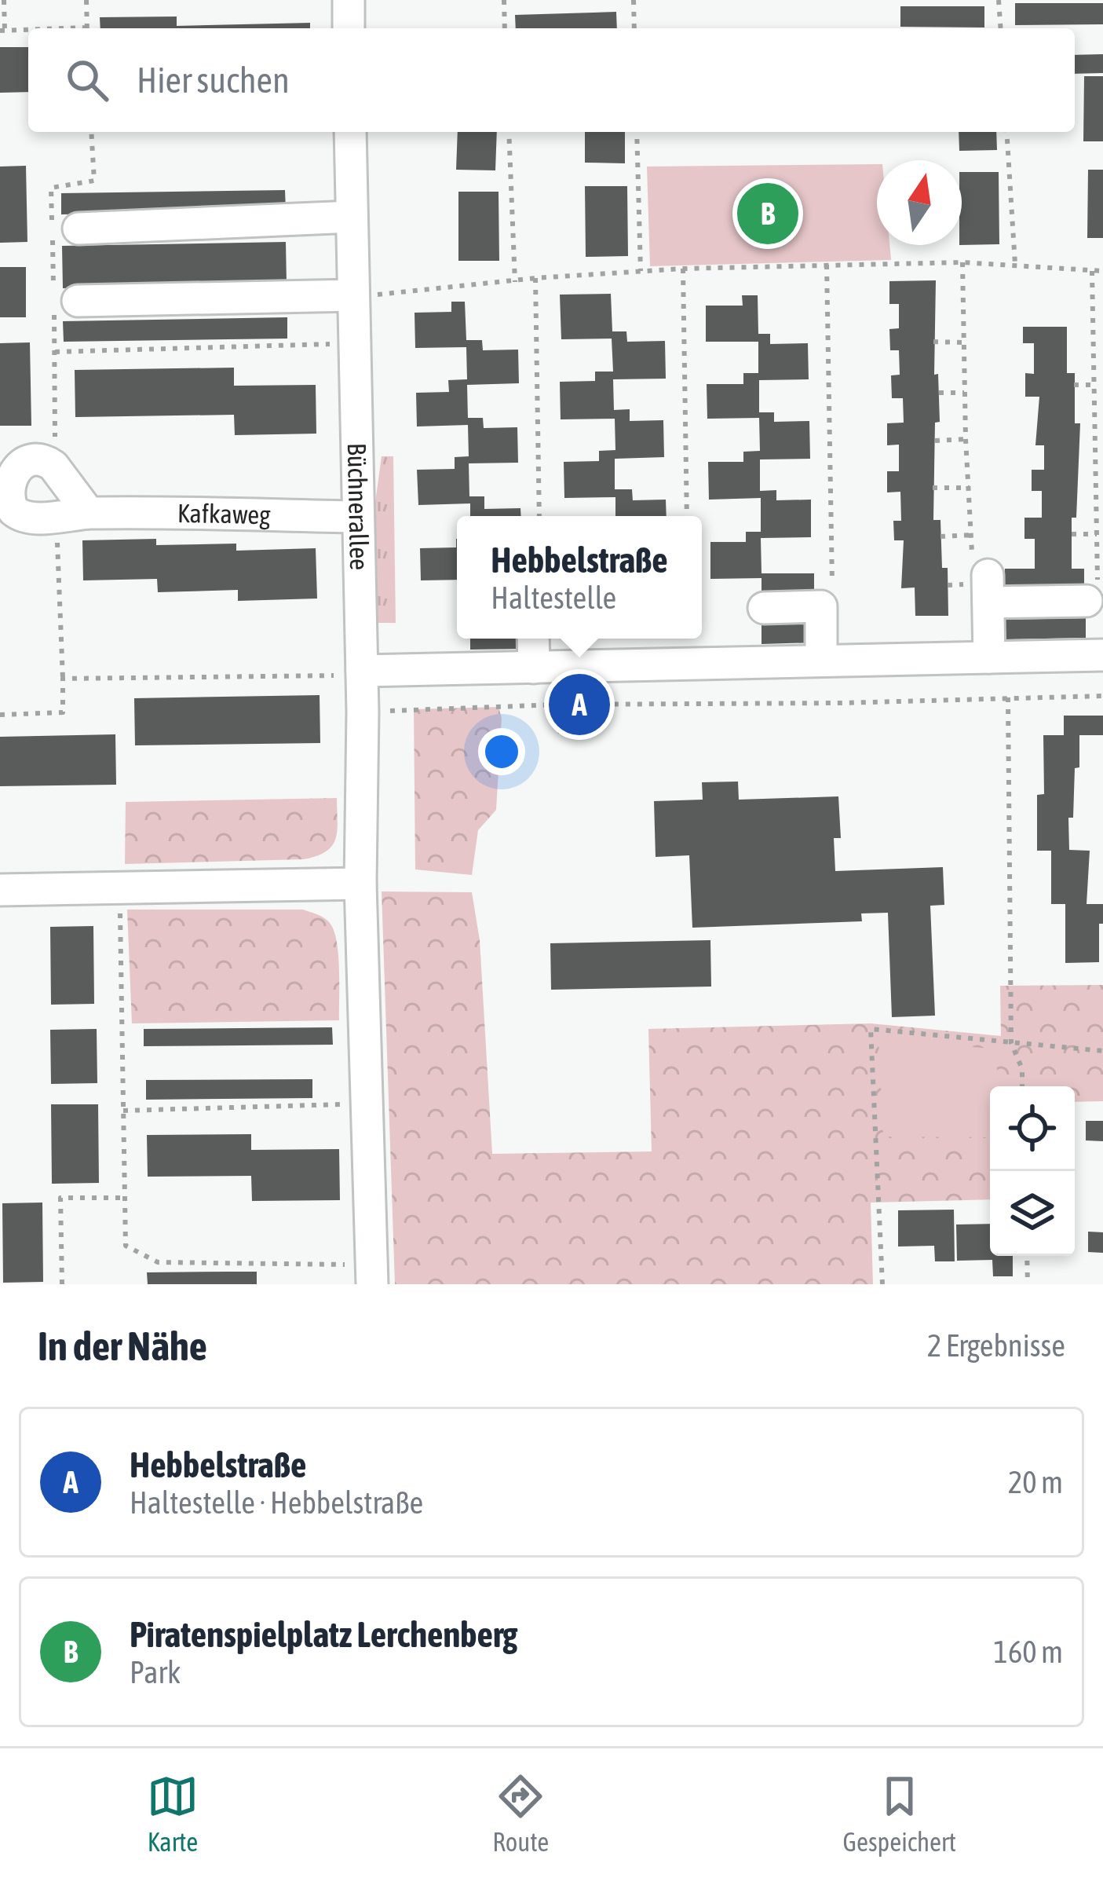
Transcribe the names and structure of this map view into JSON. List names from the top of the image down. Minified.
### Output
{"streets":{"street":["Büchnerallee","Kafkaweg"]},"crossings":[["Büchnerallee","Kafkaweg"]],"north":"top","page":{"search":"Hier suchen","pins":["B","A"],"popup":["Hebbelstraße","Haltestelle"],"heading":["In der Nähe","2 Ergebnisse"],"list":[{"mark":"A","name":"Hebbelstraße","note":"Haltestelle · Hebbelstraße","value":"20 m"},{"mark":"B","name":"Piratenspielplatz Lerchenberg","note":"Park","value":"160 m"}],"nav":["Karte","Route","Gespeichert"]}}
